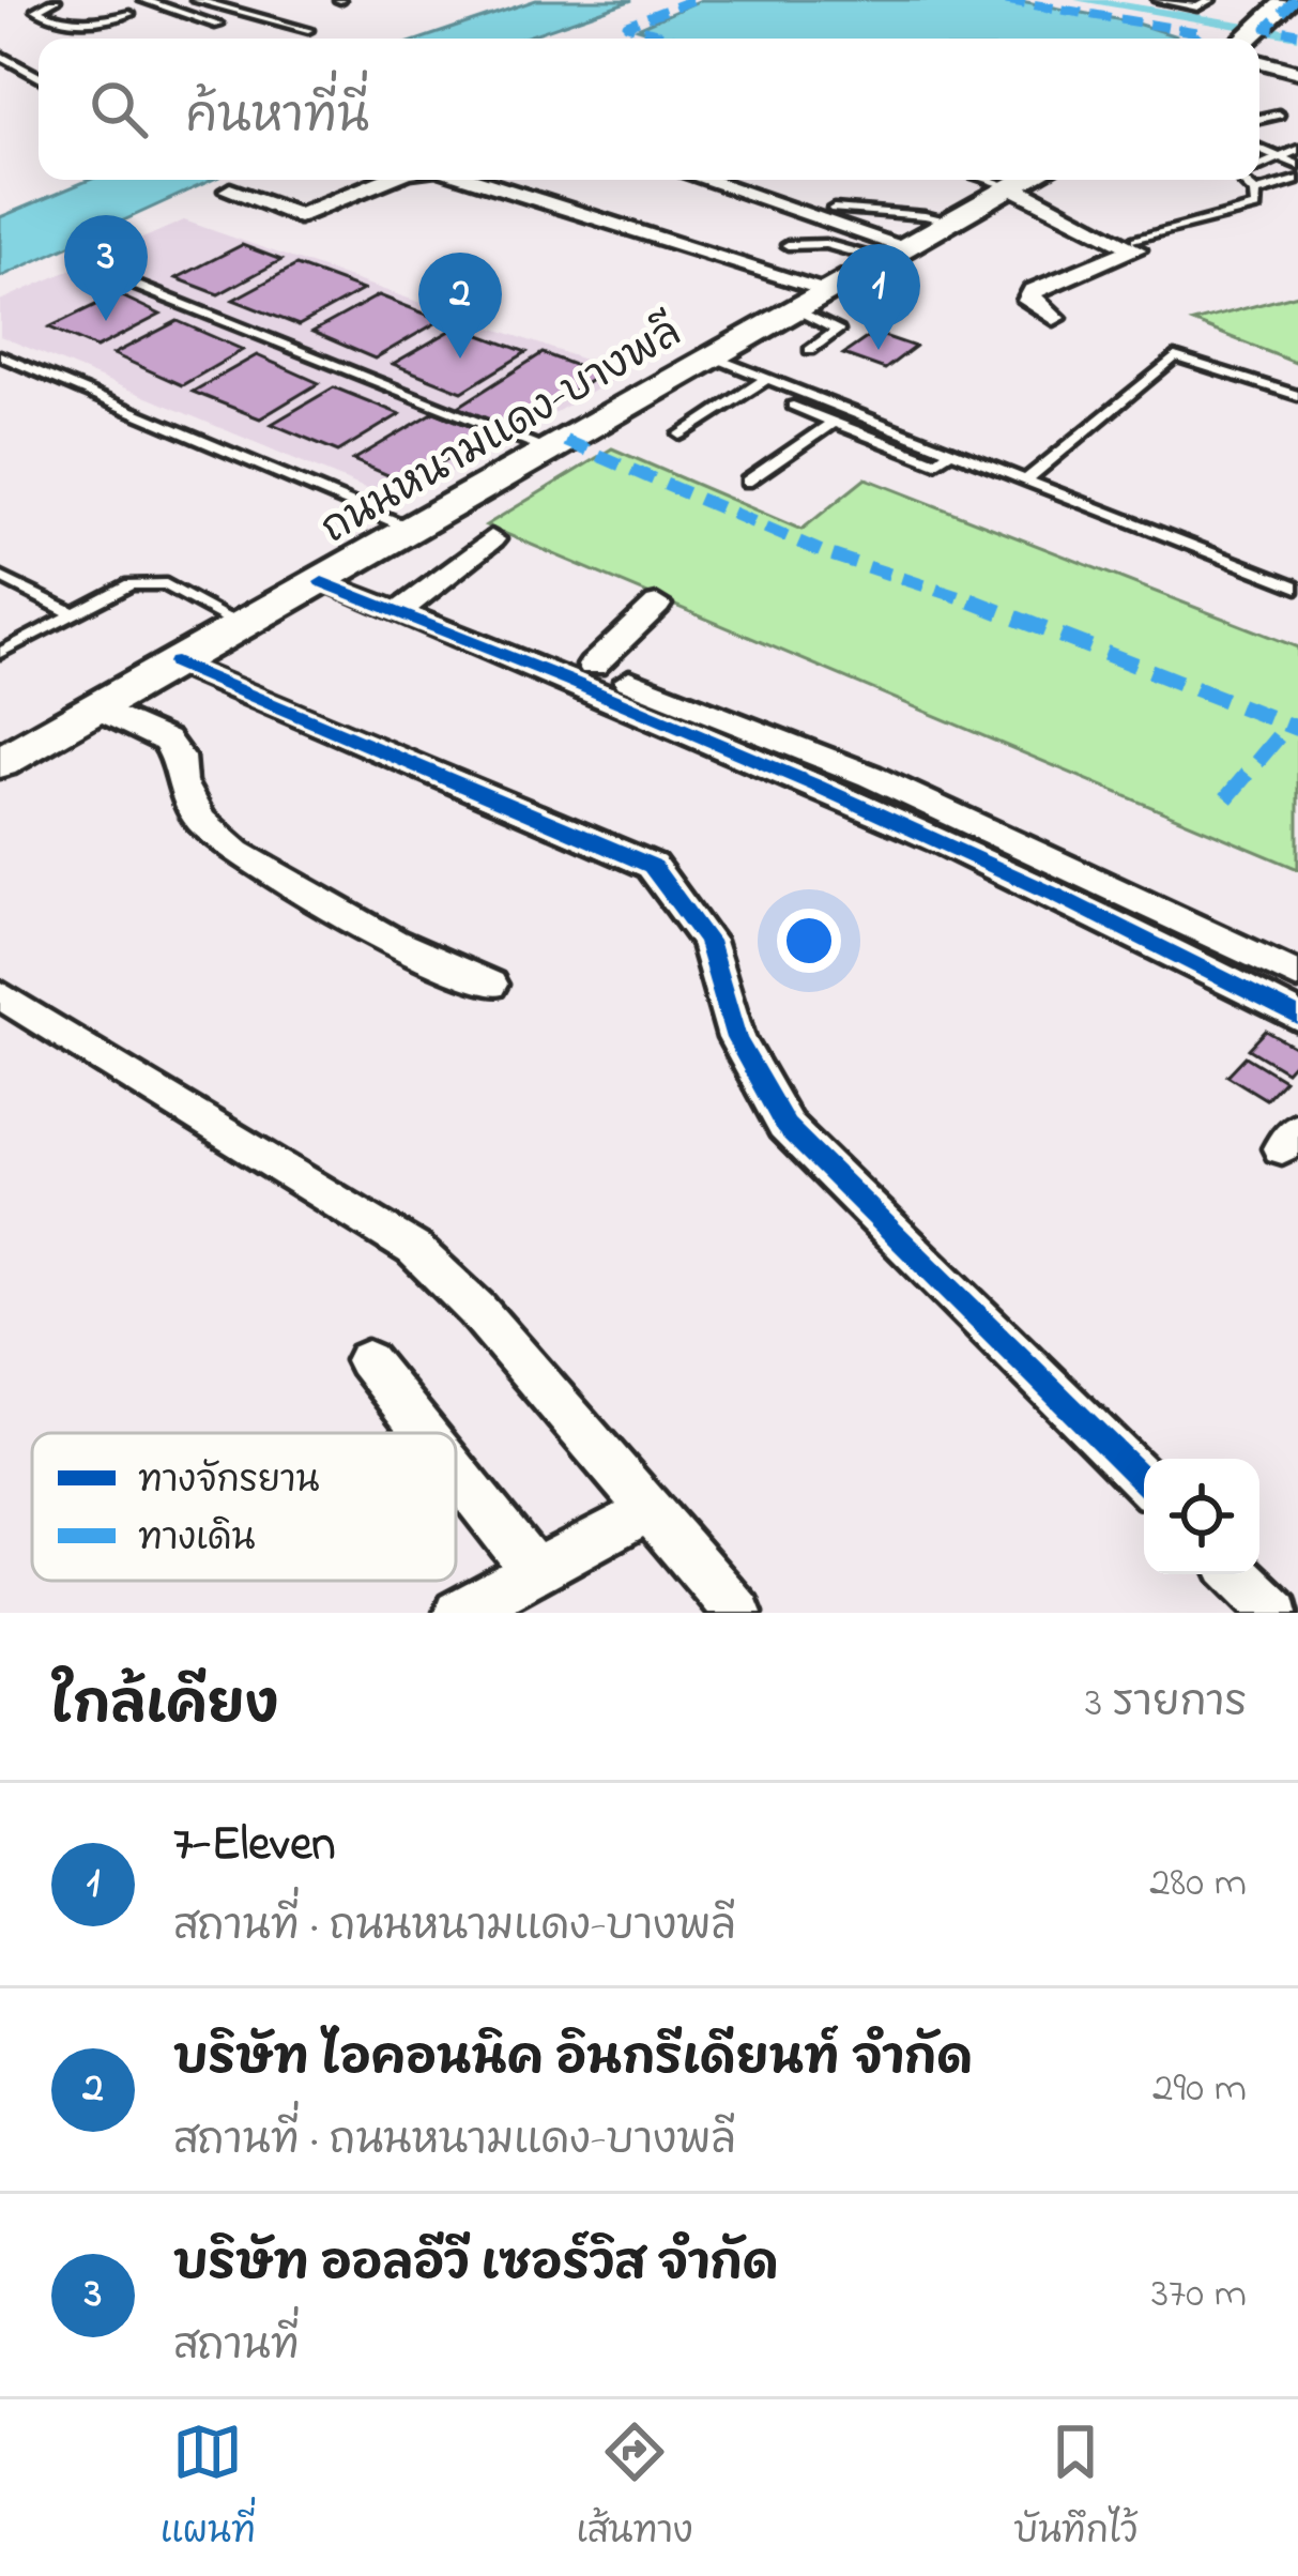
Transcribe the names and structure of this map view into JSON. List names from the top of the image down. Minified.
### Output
{"streets":{"main road":["ถนนหนามแดง-บางพลี"]},"legend":["ทางจักรยาน","ทางเดิน"],"page":{"search":"ค้นหาที่นี่","pins":["3","1","2"],"heading":["ใกล้เคียง","3 รายการ"],"list":[{"mark":"1","name":"7-Eleven","note":"สถานที่ · ถนนหนามแดง-บางพลี","value":"280 m"},{"mark":"2","name":"บริษัท ไอคอนนิค อินกรีเดียนท์ จำกัด","note":"สถานที่ · ถนนหนามแดง-บางพลี","value":"290 m"},{"mark":"3","name":"บริษัท ออลอีวี เซอร์วิส จำกัด","note":"สถานที่","value":"370 m"}],"nav":["แผนที่","เส้นทาง","บันทึกไว้"]}}
